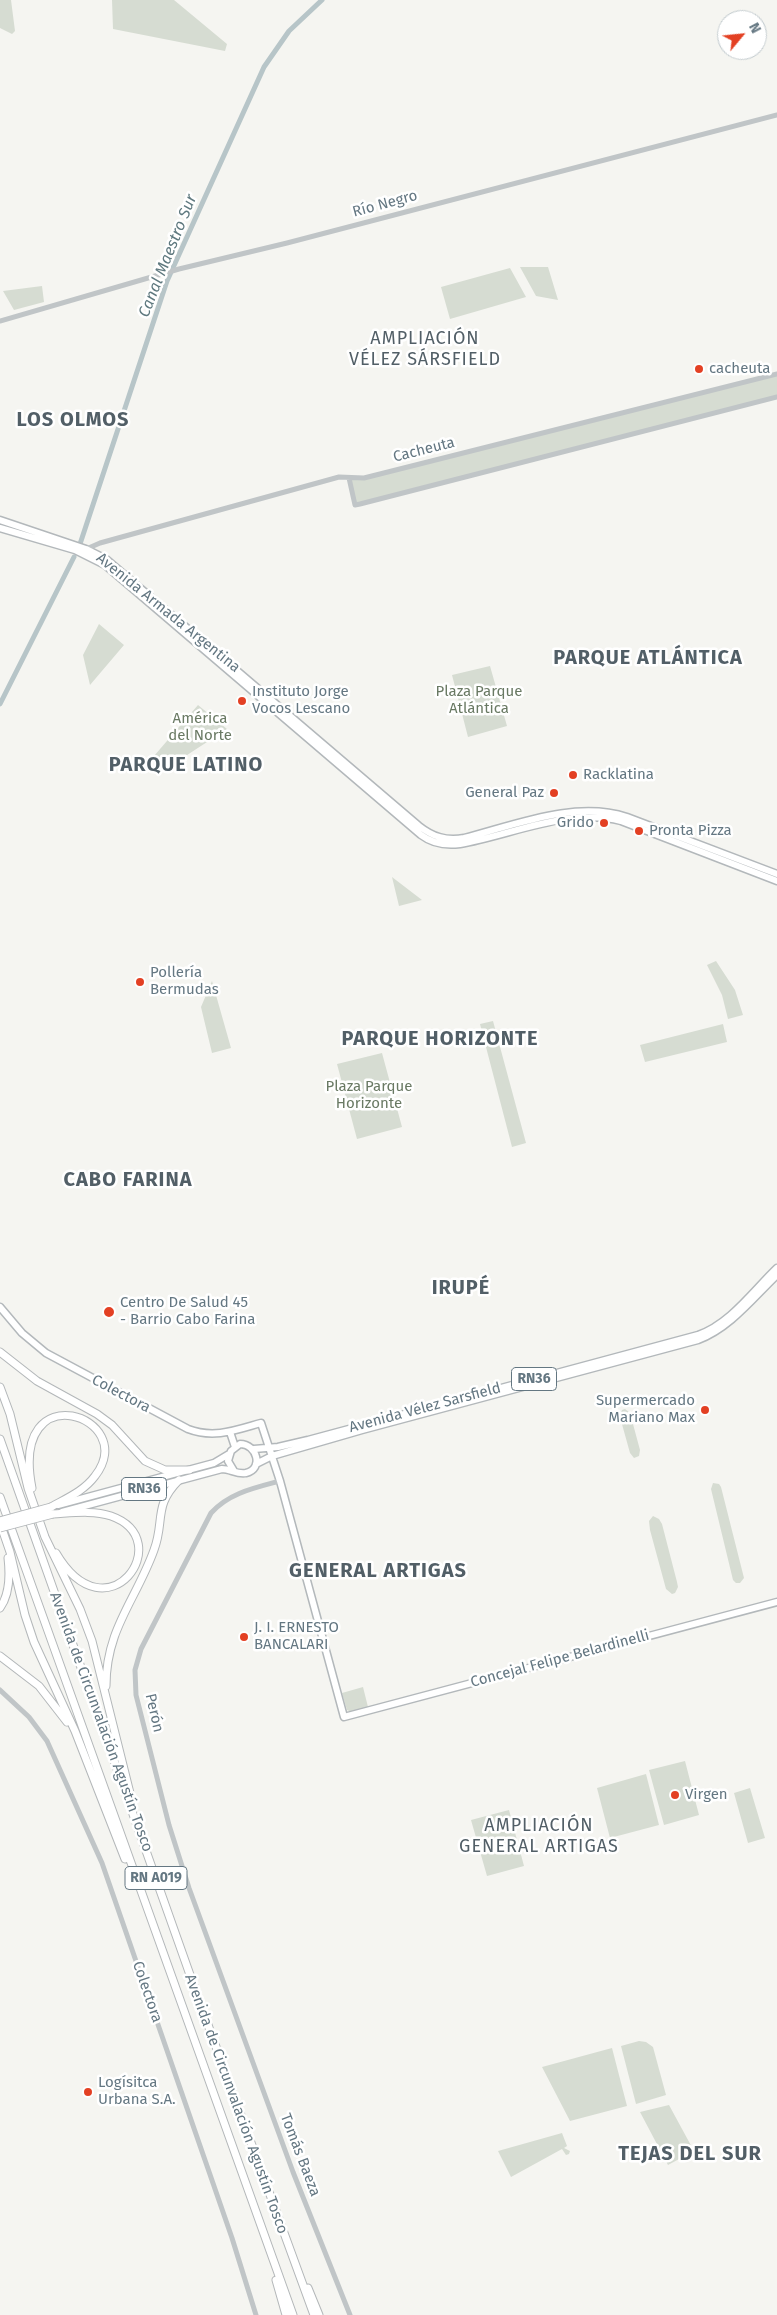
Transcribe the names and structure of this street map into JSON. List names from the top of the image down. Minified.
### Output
{"streets":{"highway":["RN36","Avenida de Circunvalación Agustín Tosco","RN A019"],"main road":["Avenida Armada Argentina","Colectora","Avenida Vélez Sarsfield","Concejal Felipe Belardinelli"],"street":["Río Negro","Cacheuta","Perón","Tomás Baeza"]},"crossings":[["Cacheuta","Avenida Armada Argentina"],["RN36","Avenida Vélez Sarsfield"],["Colectora","Avenida Vélez Sarsfield"],["Concejal Felipe Belardinelli","Perón"],["Perón","Tomás Baeza"]],"districts":["AMPLIACIÓN VÉLEZ SÁRSFIELD","LOS OLMOS","PARQUE ATLÁNTICA","PARQUE LATINO","PARQUE HORIZONTE","CABO FARINA","IRUPÉ","GENERAL ARTIGAS","AMPLIACIÓN GENERAL ARTIGAS","TEJAS DEL SUR"],"water":["Canal Maestro Sur"],"parks":["Plaza Parque Atlántica","América del Norte","Plaza Parque Horizonte"],"places":["cacheuta","Instituto Jorge Vocos Lescano","Racklatina","General Paz","Grido","Pronta Pizza","Pollería Bermudas","Centro De Salud 45 - Barrio Cabo Farina","Supermercado Mariano Max","J. I. ERNESTO BANCALARI","Virgen","Logísitca Urbana S.A."],"north":"top right"}
